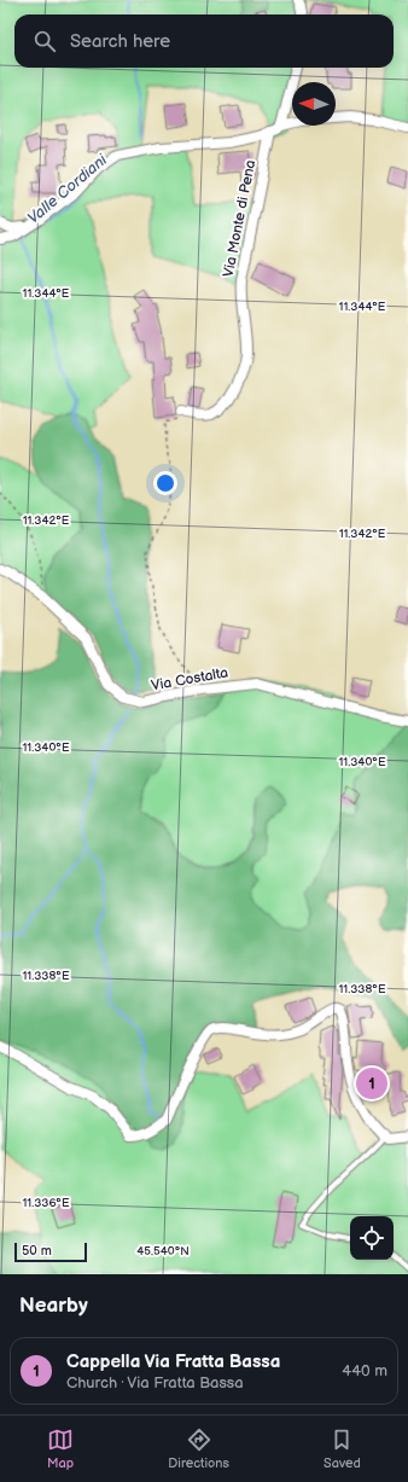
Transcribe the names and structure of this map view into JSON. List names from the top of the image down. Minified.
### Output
{"streets":{"street":["Via Monte di Pena","Via Costalta"]},"water":["Valle Cordiani"],"scale_bar":"50 m","north":"left","page":{"search":"Search here","pins":"1","scale":"50 m","heading":"Nearby","list":[{"mark":"1","name":"Cappella Via Fratta Bassa","note":"Church · Via Fratta Bassa","value":"440 m"}],"nav":["Map","Directions","Saved"]},"coordinates":["11.344°E","11.342°E","11.340°E","11.338°E","11.336°E","45.540°N"]}
